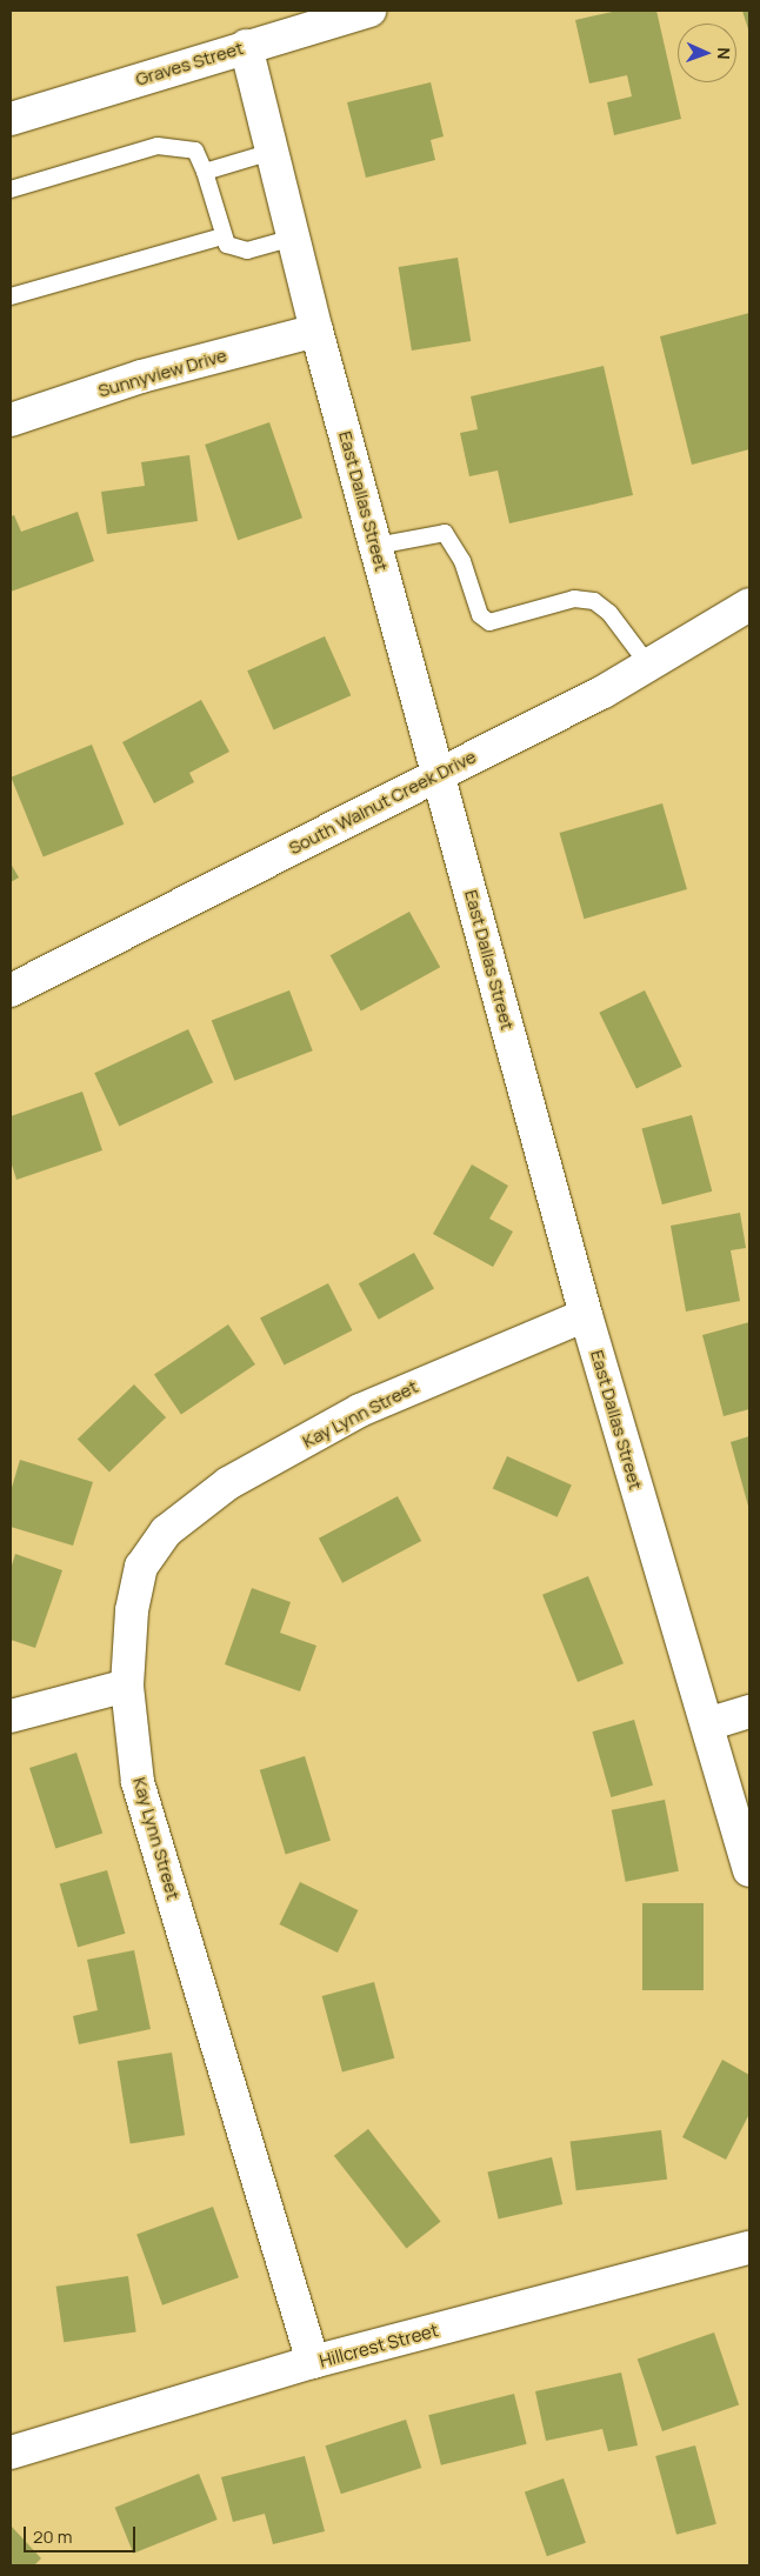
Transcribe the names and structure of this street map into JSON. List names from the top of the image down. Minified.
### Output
{"streets":{"street":["Graves Street","Sunnyview Drive","East Dallas Street","South Walnut Creek Drive","Kay Lynn Street","Hillcrest Street"]},"crossings":[["Graves Street","East Dallas Street"],["Sunnyview Drive","East Dallas Street"],["East Dallas Street","South Walnut Creek Drive"],["East Dallas Street","Kay Lynn Street"],["Kay Lynn Street","Hillcrest Street"]],"scale_bar":"20 m","north":"right"}
